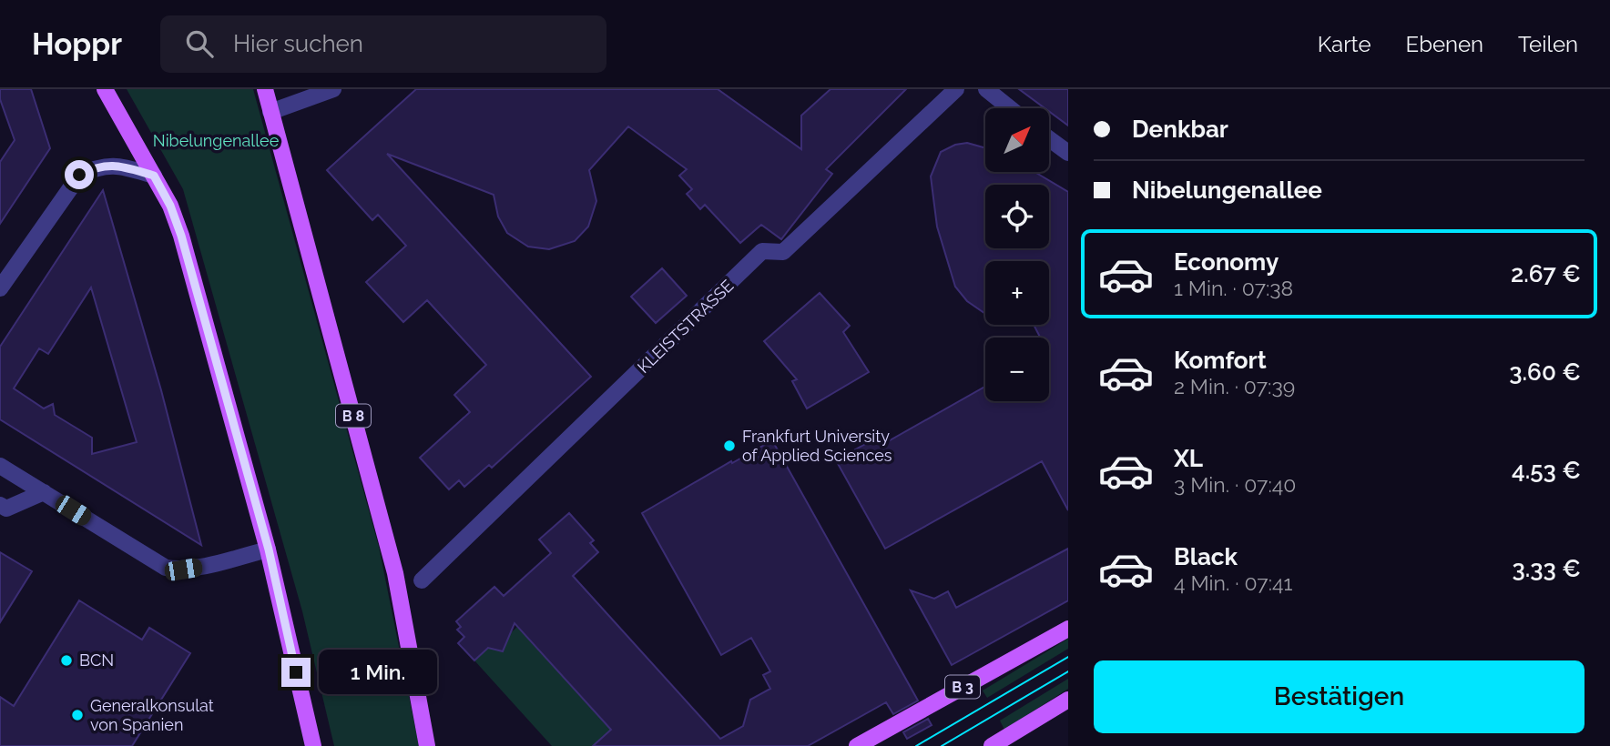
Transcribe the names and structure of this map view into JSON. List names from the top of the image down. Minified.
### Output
{"streets":{"main road":["B 8","B 3"],"street":["KLEISTSTRASSE"]},"parks":["Nibelungenallee"],"places":["Frankfurt University of Applied Sciences","BCN","Generalkonsulat von Spanien"],"north":"top right","page":{"header":"Hoppr","search":"Hier suchen","nav":["Karte","Ebenen","Teilen"],"banner":["Denkbar","Nibelungenallee"],"map_buttons":["+","−"],"list":[{"name":"Economy","note":"1 Min. · 07:38","value":"2.67 €"},{"name":"Komfort","note":"2 Min. · 07:39","value":"3.60 €"},{"name":"XL","note":"3 Min. · 07:40","value":"4.53 €"},{"name":"Black","note":"4 Min. · 07:41","value":"3.33 €"}],"buttons":"Bestätigen","bubble":"1 Min."}}
